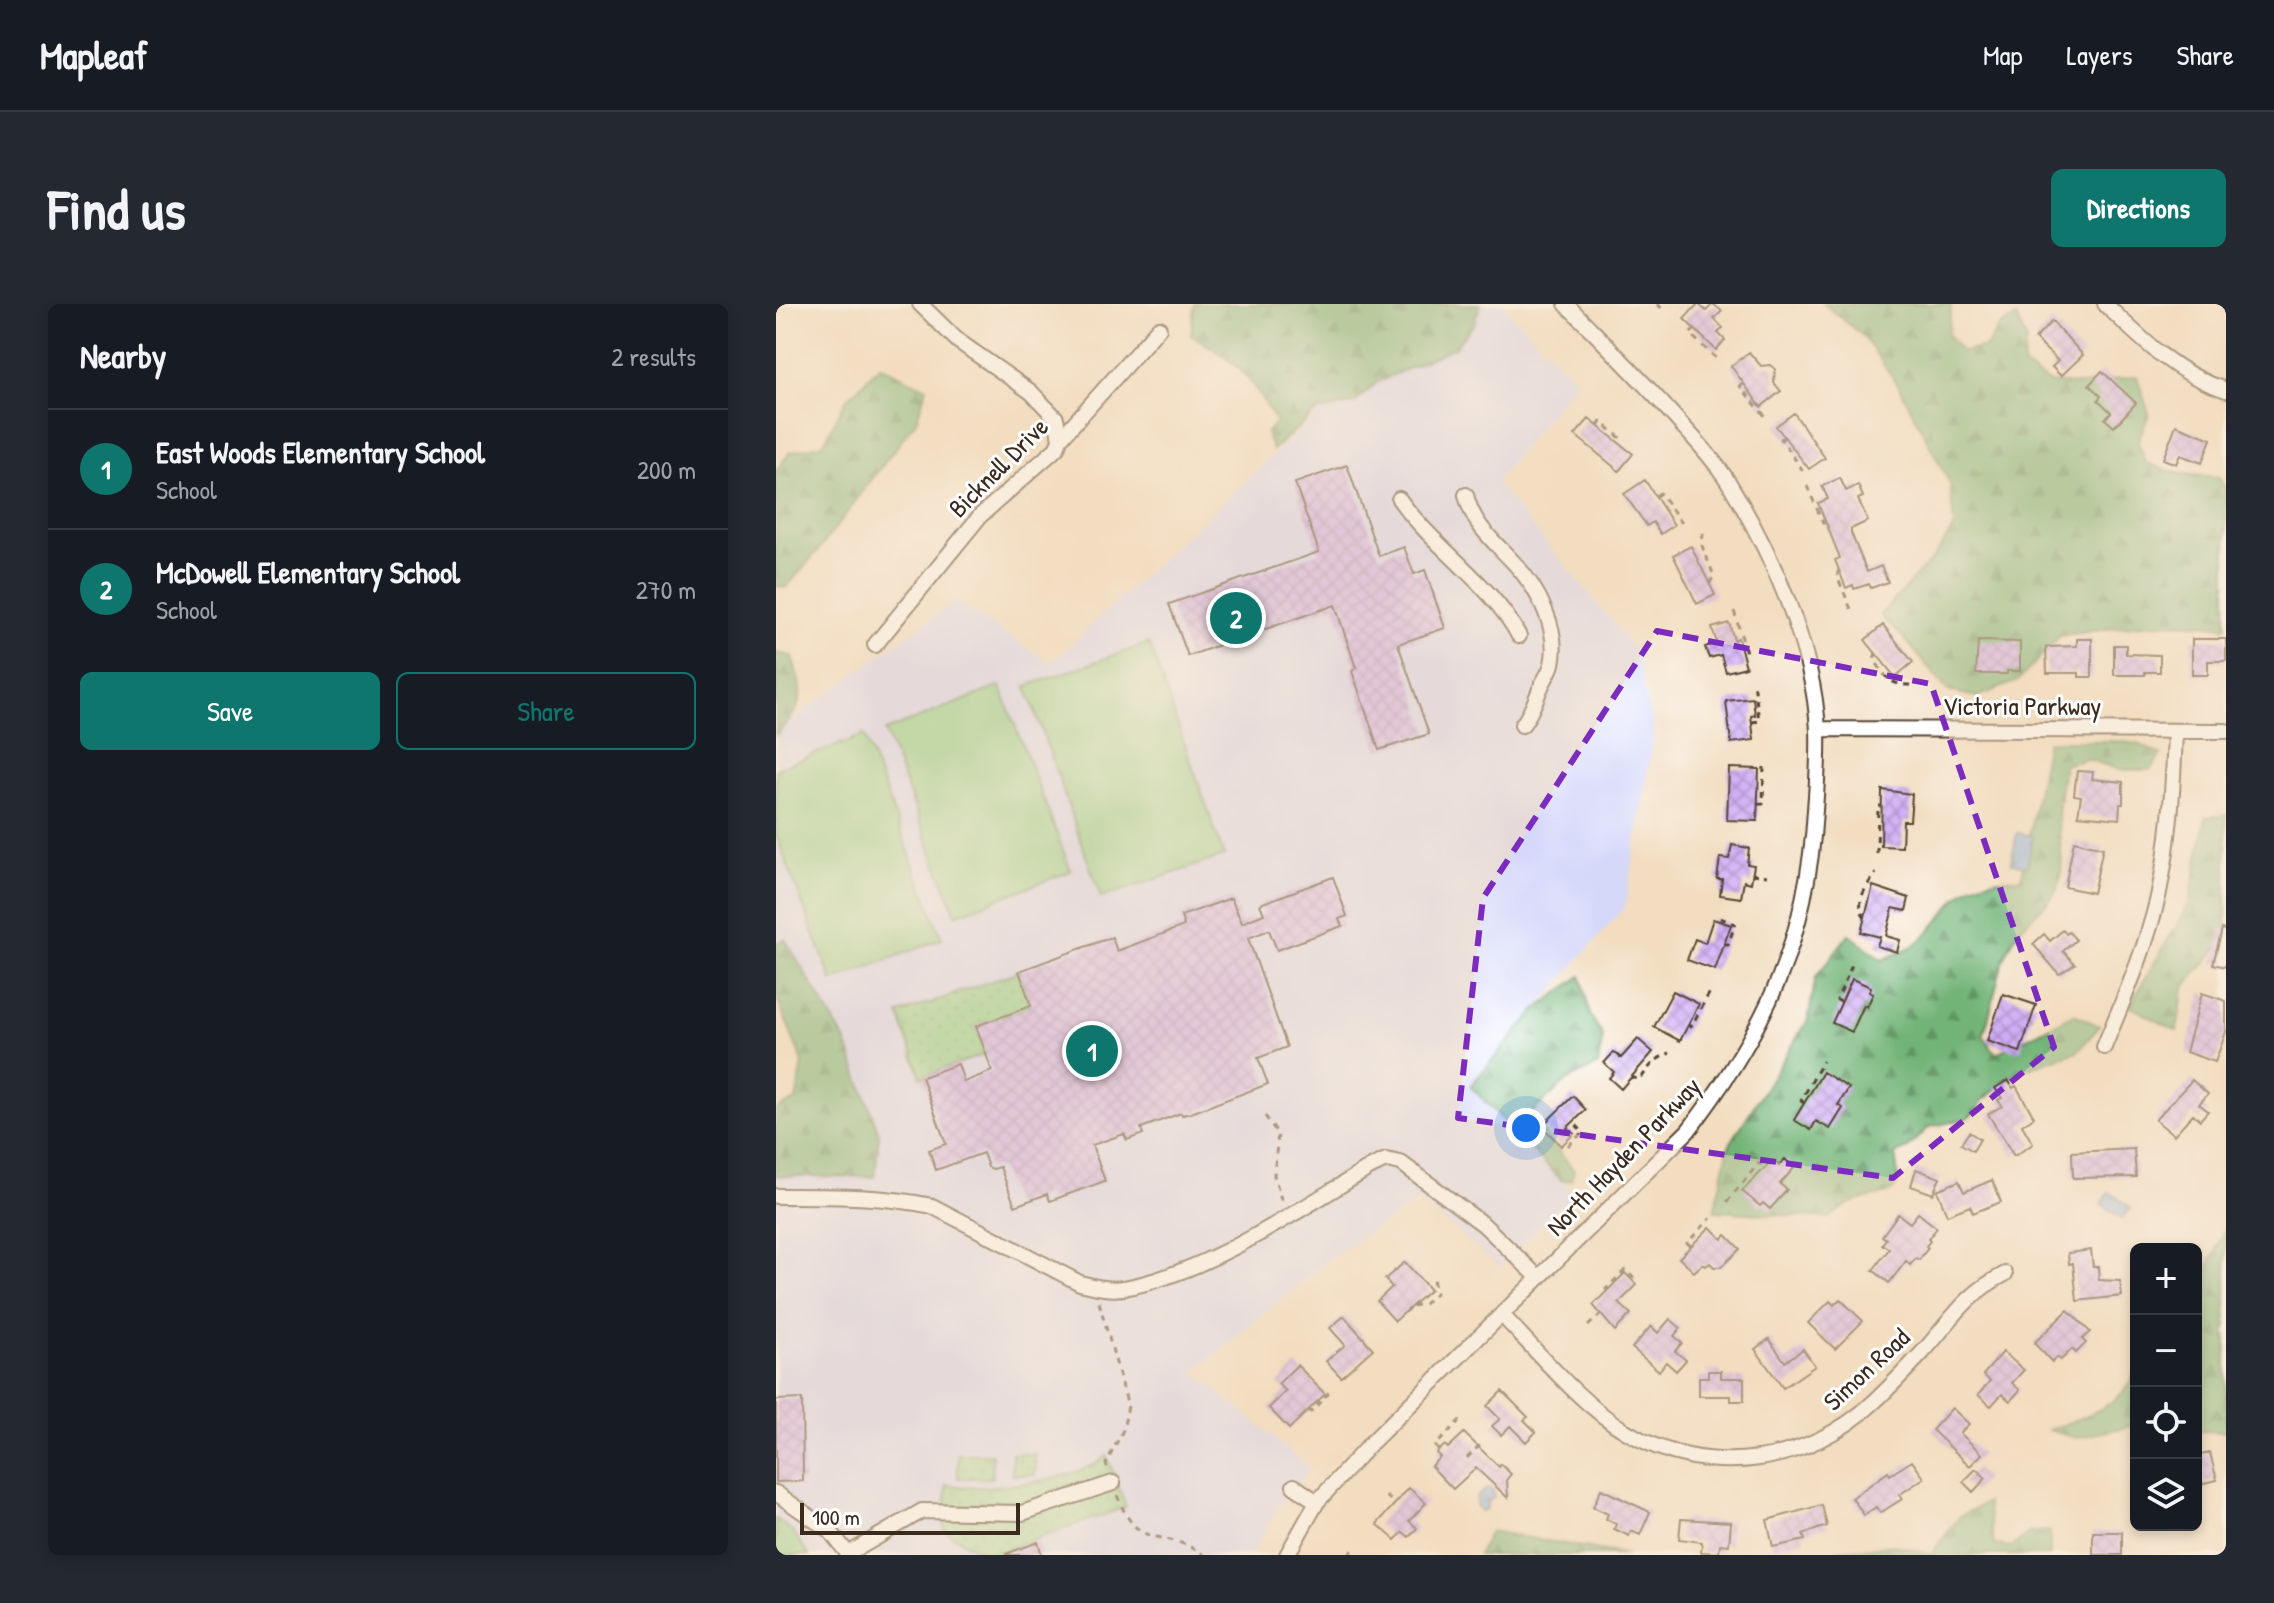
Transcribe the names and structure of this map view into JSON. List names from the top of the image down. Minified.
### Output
{"streets":{"street":["Bicknell Drive","Victoria Parkway","North Hayden Parkway","Simon Road"]},"crossings":[["Victoria Parkway","North Hayden Parkway"],["North Hayden Parkway","Simon Road"]],"scale_bar":"100 m","page":{"header":"Mapleaf","nav":["Map","Layers","Share"],"buttons":["Directions",["Save","Share"]],"title":"Find us","heading":["Nearby","2 results"],"list":[{"mark":"1","name":"East Woods Elementary School","note":"School","value":"200 m"},{"mark":"2","name":"McDowell Elementary School","note":"School","value":"270 m"}],"pins":["2","1"],"map_buttons":["+","−"],"scale":"100 m"}}
